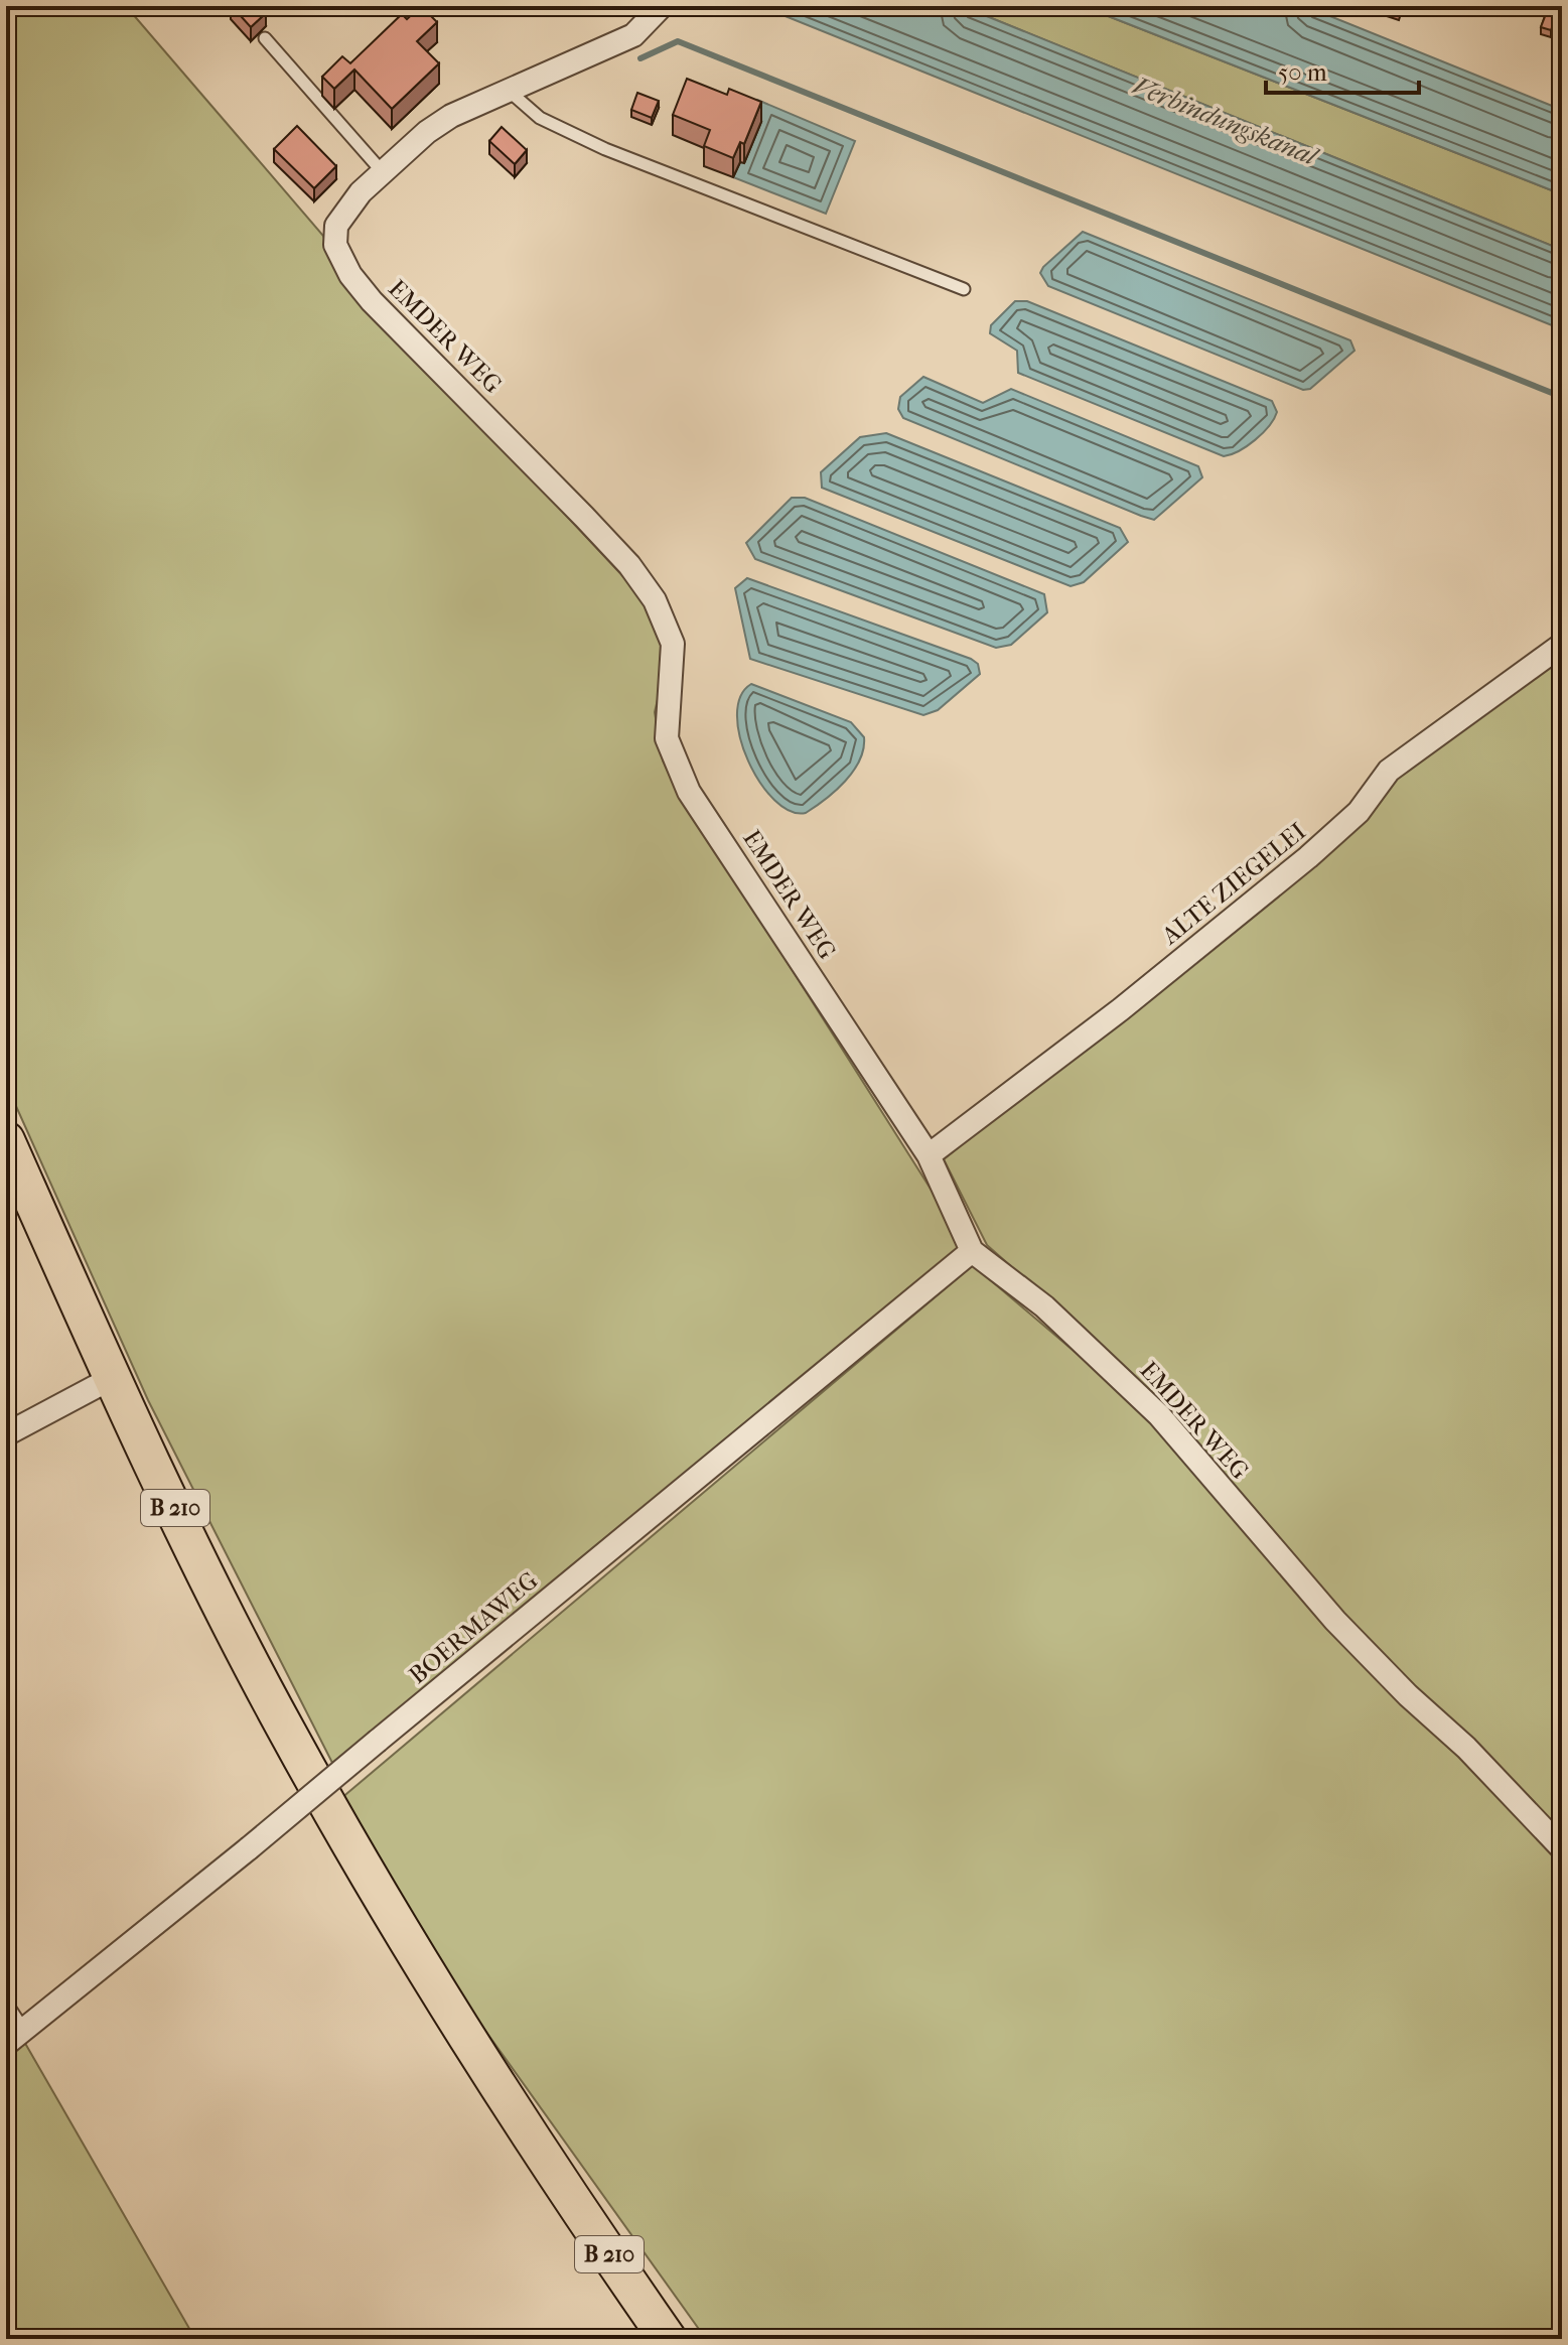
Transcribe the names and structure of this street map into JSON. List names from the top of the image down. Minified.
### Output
{"streets":{"main road":["B 210"],"street":["EMDER WEG","ALTE ZIEGELEI","BOERMAWEG"]},"crossings":[["EMDER WEG","ALTE ZIEGELEI"],["EMDER WEG","BOERMAWEG"]],"water":["Verbindungskanal"],"scale_bar":"50 m"}
